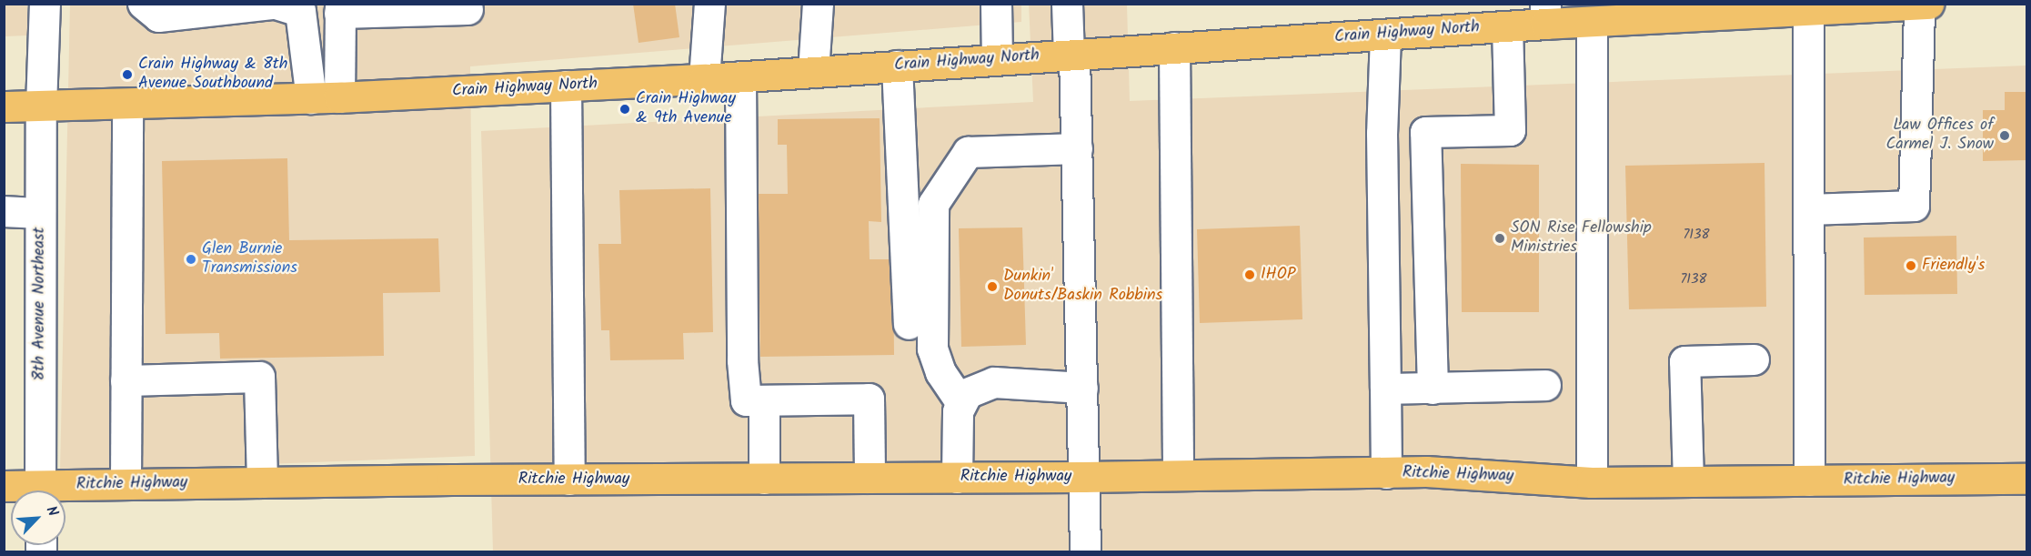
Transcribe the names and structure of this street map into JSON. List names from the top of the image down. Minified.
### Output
{"streets":{"main road":["Crain Highway North","Ritchie Highway"],"street":["8th Avenue Northeast"]},"crossings":[["Crain Highway North","8th Avenue Northeast"]],"places":["Crain Highway & 8th Avenue Southbound","Crain Highway & 9th Avenue","Law Offices of Carmel J. Snow","SON Rise Fellowship Ministries","Glen Burnie Transmissions","Friendly's","IHOP","Dunkin' Donuts/Baskin Robbins"],"house_numbers":["7138","7138"],"north":"top right"}
